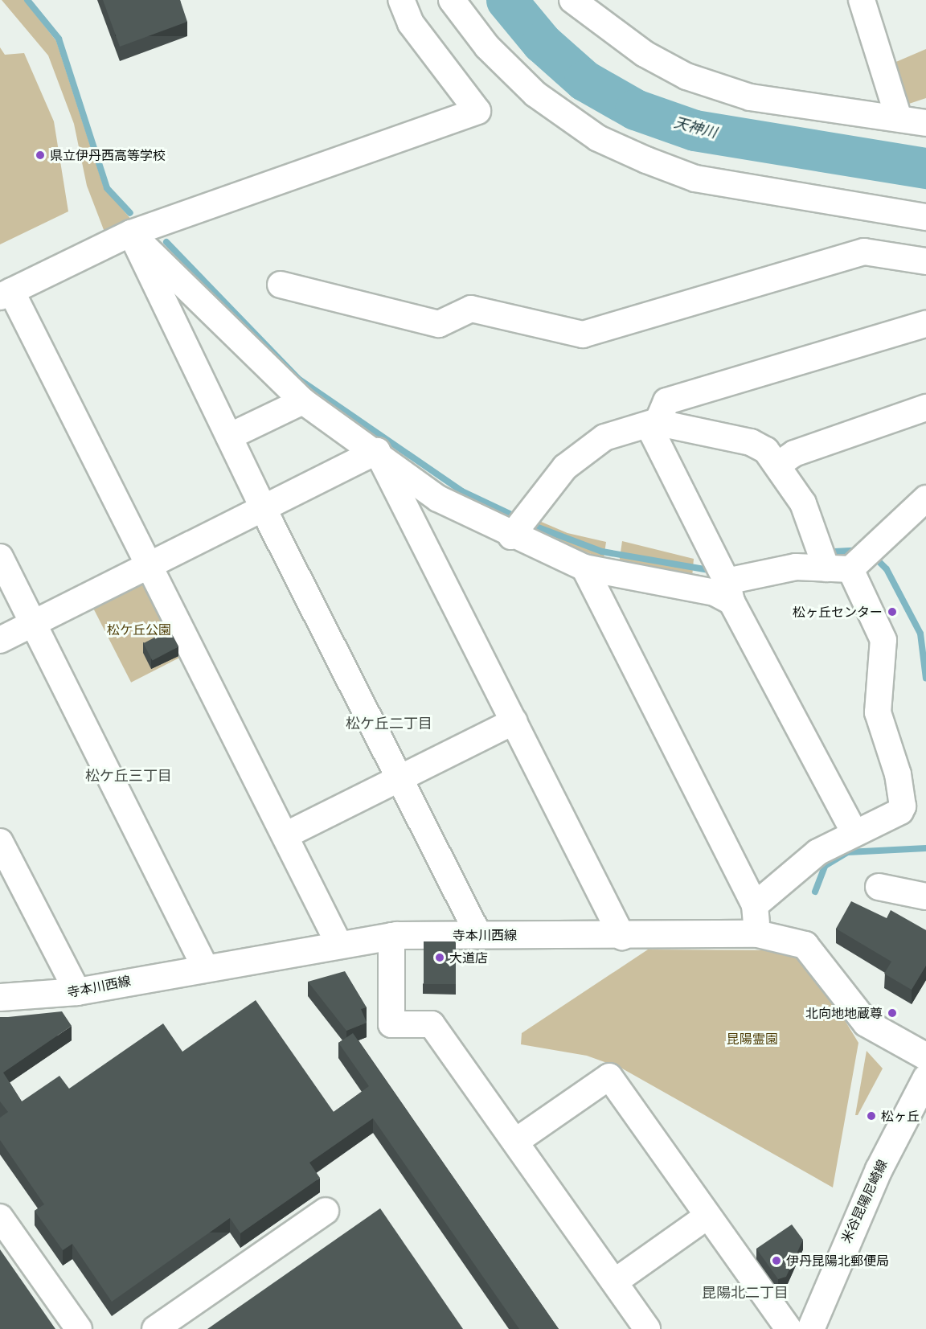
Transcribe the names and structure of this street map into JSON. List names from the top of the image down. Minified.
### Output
{"streets":{"main road":["寺本川西線","米谷昆陽尼崎線"]},"districts":["松ケ丘二丁目","松ケ丘三丁目","昆陽北二丁目"],"water":["天神川"],"parks":["松ケ丘公園","昆陽霊園"],"places":["県立伊丹西高等学校","松ヶ丘センター","大道店","北向地地蔵尊","松ヶ丘","伊丹昆陽北郵便局"]}
